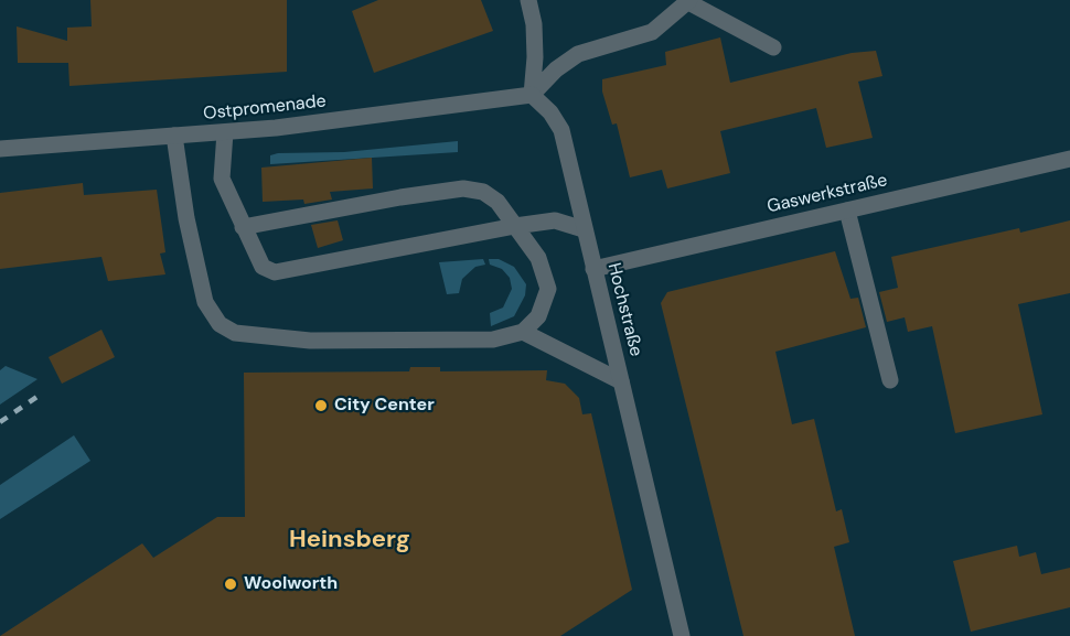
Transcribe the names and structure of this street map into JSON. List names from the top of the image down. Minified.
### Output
{"streets":{"street":["Ostpromenade","Gaswerkstraße","Hochstraße"]},"crossings":[["Ostpromenade","Hochstraße"],["Gaswerkstraße","Hochstraße"]],"districts":["Heinsberg"],"places":["City Center","Woolworth"]}
